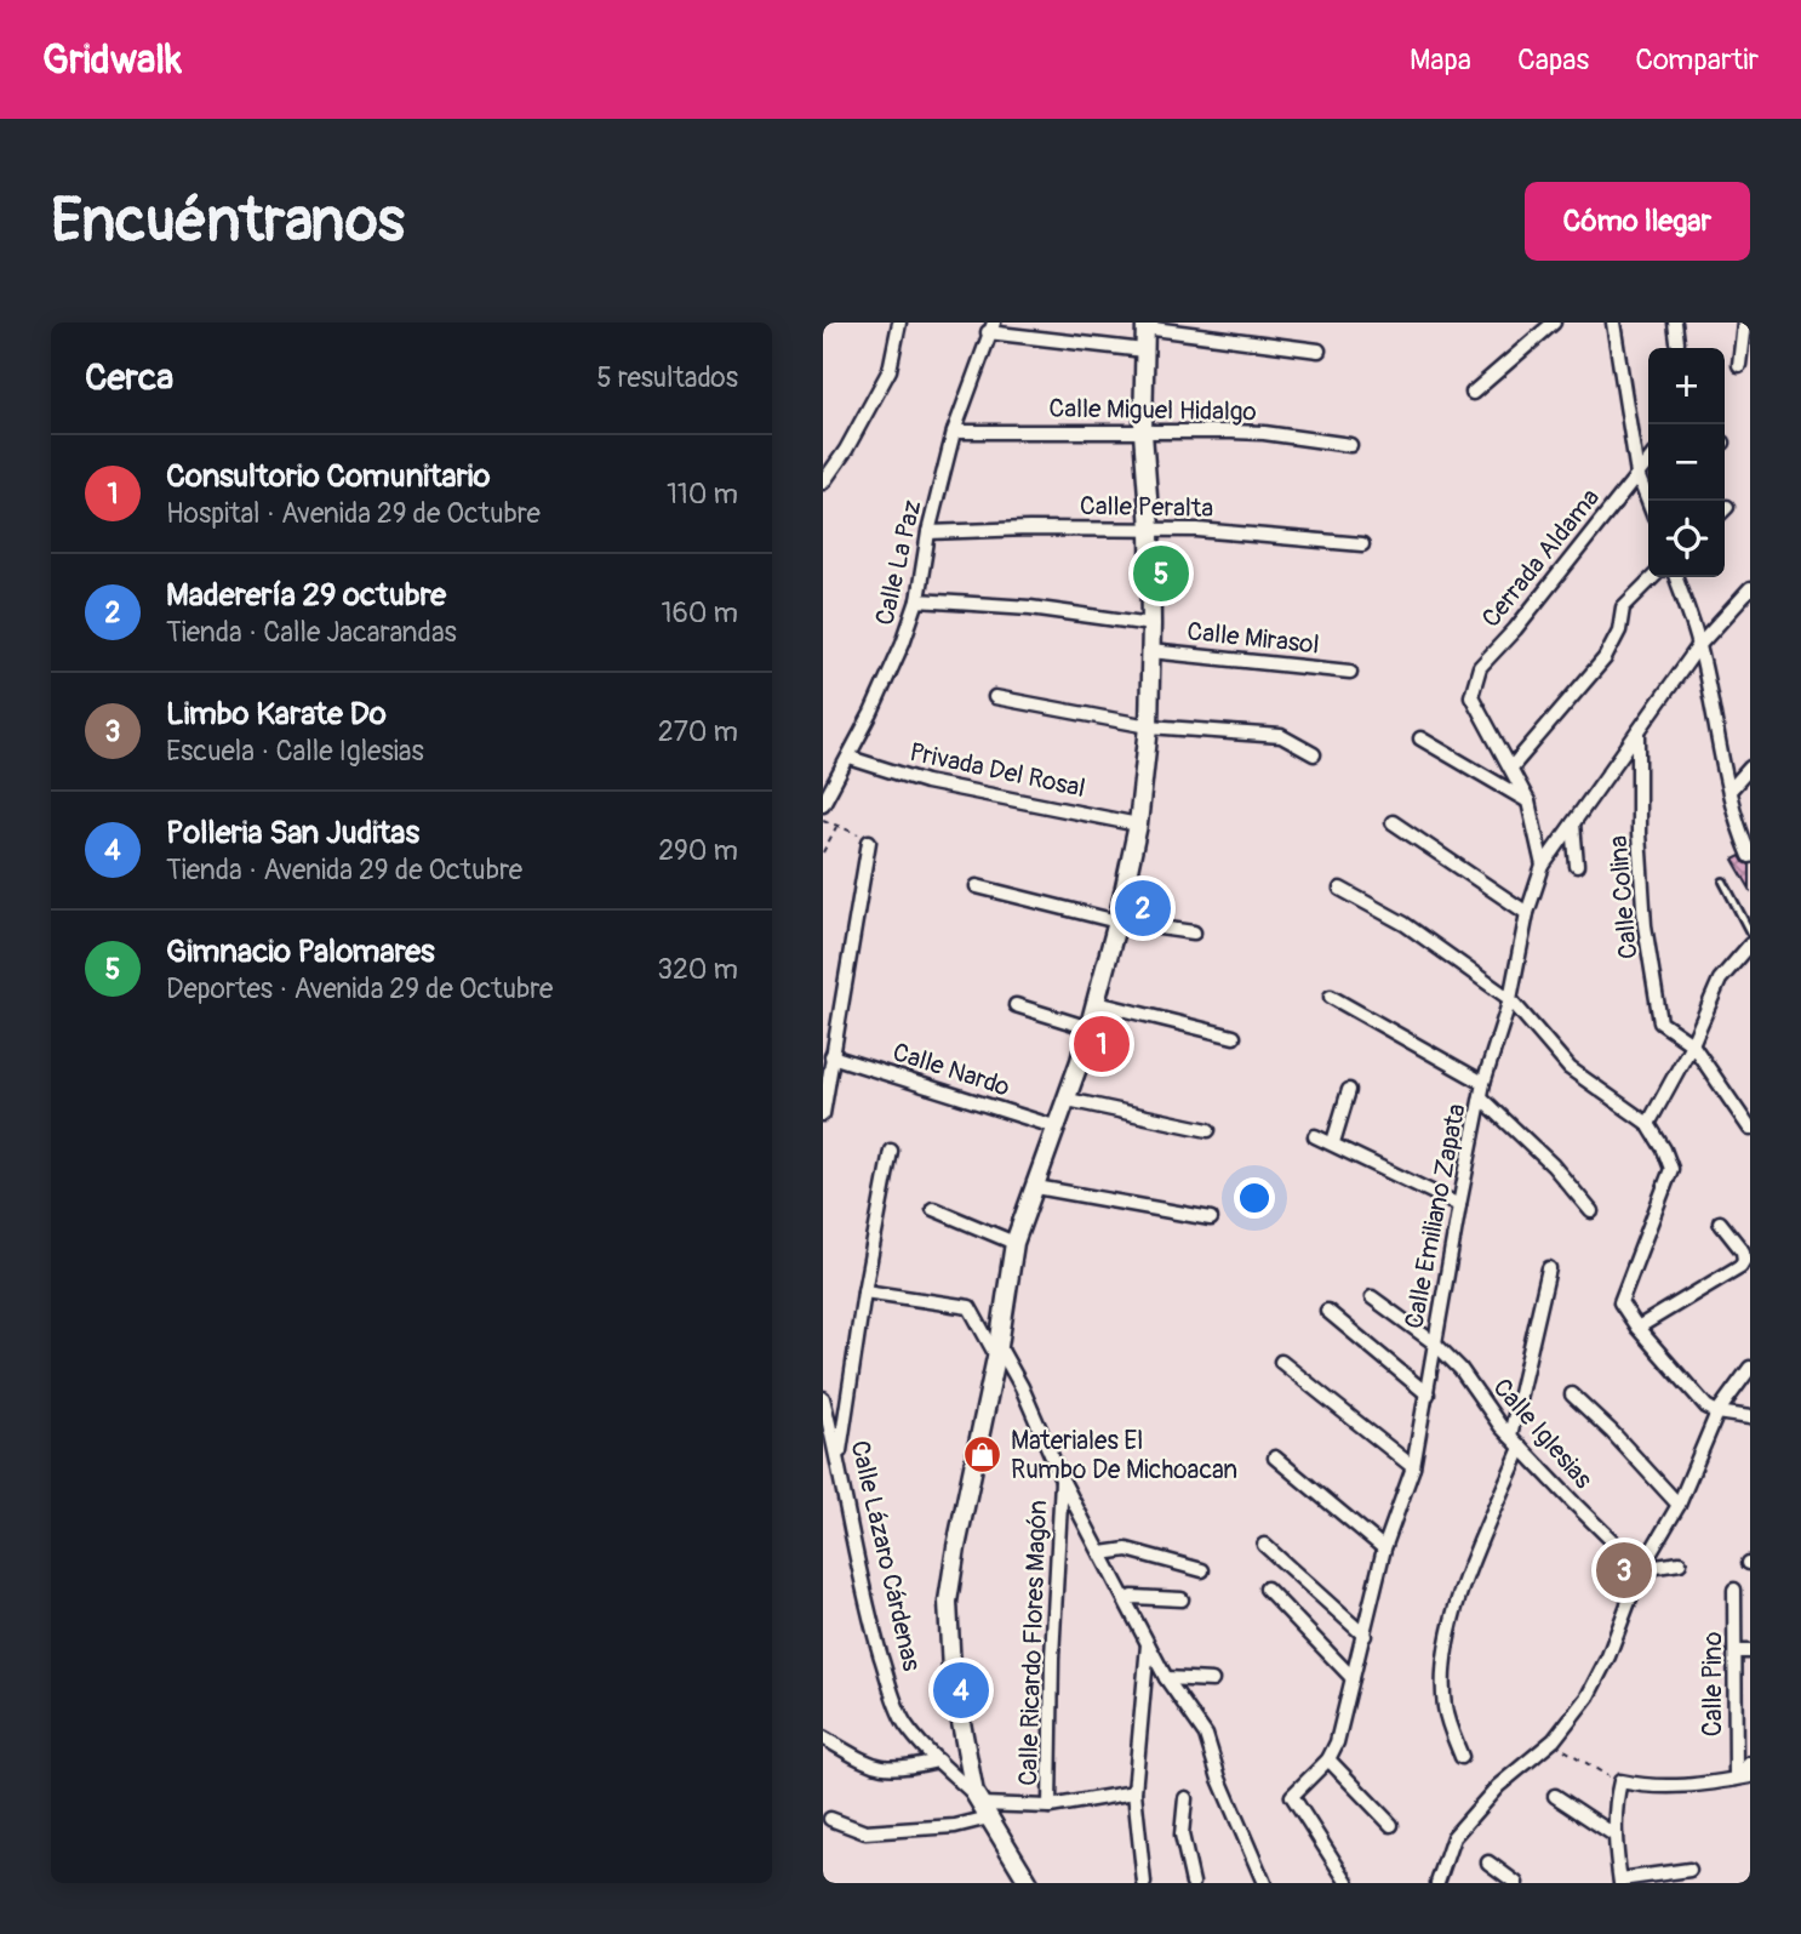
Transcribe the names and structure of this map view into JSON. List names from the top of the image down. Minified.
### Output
{"streets":{"street":["Calle Miguel Hidalgo","Calle Peralta","Cerrada Aldama","Calle La Paz","Calle Mirasol","Privada Del Rosal","Calle Colina","Calle Nardo","Calle Emiliano Zapata","Calle Iglesias","Calle Lázaro Cárdenas","Calle Ricardo Flores Magón","Calle Pino"]},"crossings":[["Calle Miguel Hidalgo","Calle La Paz"],["Calle Peralta","Calle La Paz"],["Calle La Paz","Privada Del Rosal"],["Calle Colina","Calle Emiliano Zapata"],["Calle Emiliano Zapata","Calle Iglesias"]],"places":{"shop":["Materiales El Rumbo De Michoacan"]},"page":{"header":"Gridwalk","nav":["Mapa","Capas","Compartir"],"buttons":"Cómo llegar","title":"Encuéntranos","heading":["Cerca","5 resultados"],"map_buttons":["+","−"],"list":[{"mark":"1","name":"Consultorio Comunitario","note":"Hospital · Avenida 29 de Octubre","value":"110 m"},{"mark":"2","name":"Maderería 29 octubre","note":"Tienda · Calle Jacarandas","value":"160 m"},{"mark":"3","name":"Limbo Karate Do","note":"Escuela · Calle Iglesias","value":"270 m"},{"mark":"4","name":"Polleria San Juditas","note":"Tienda · Avenida 29 de Octubre","value":"290 m"},{"mark":"5","name":"Gimnacio Palomares","note":"Deportes · Avenida 29 de Octubre","value":"320 m"}],"pins":["5","2","1","3","4"]}}
